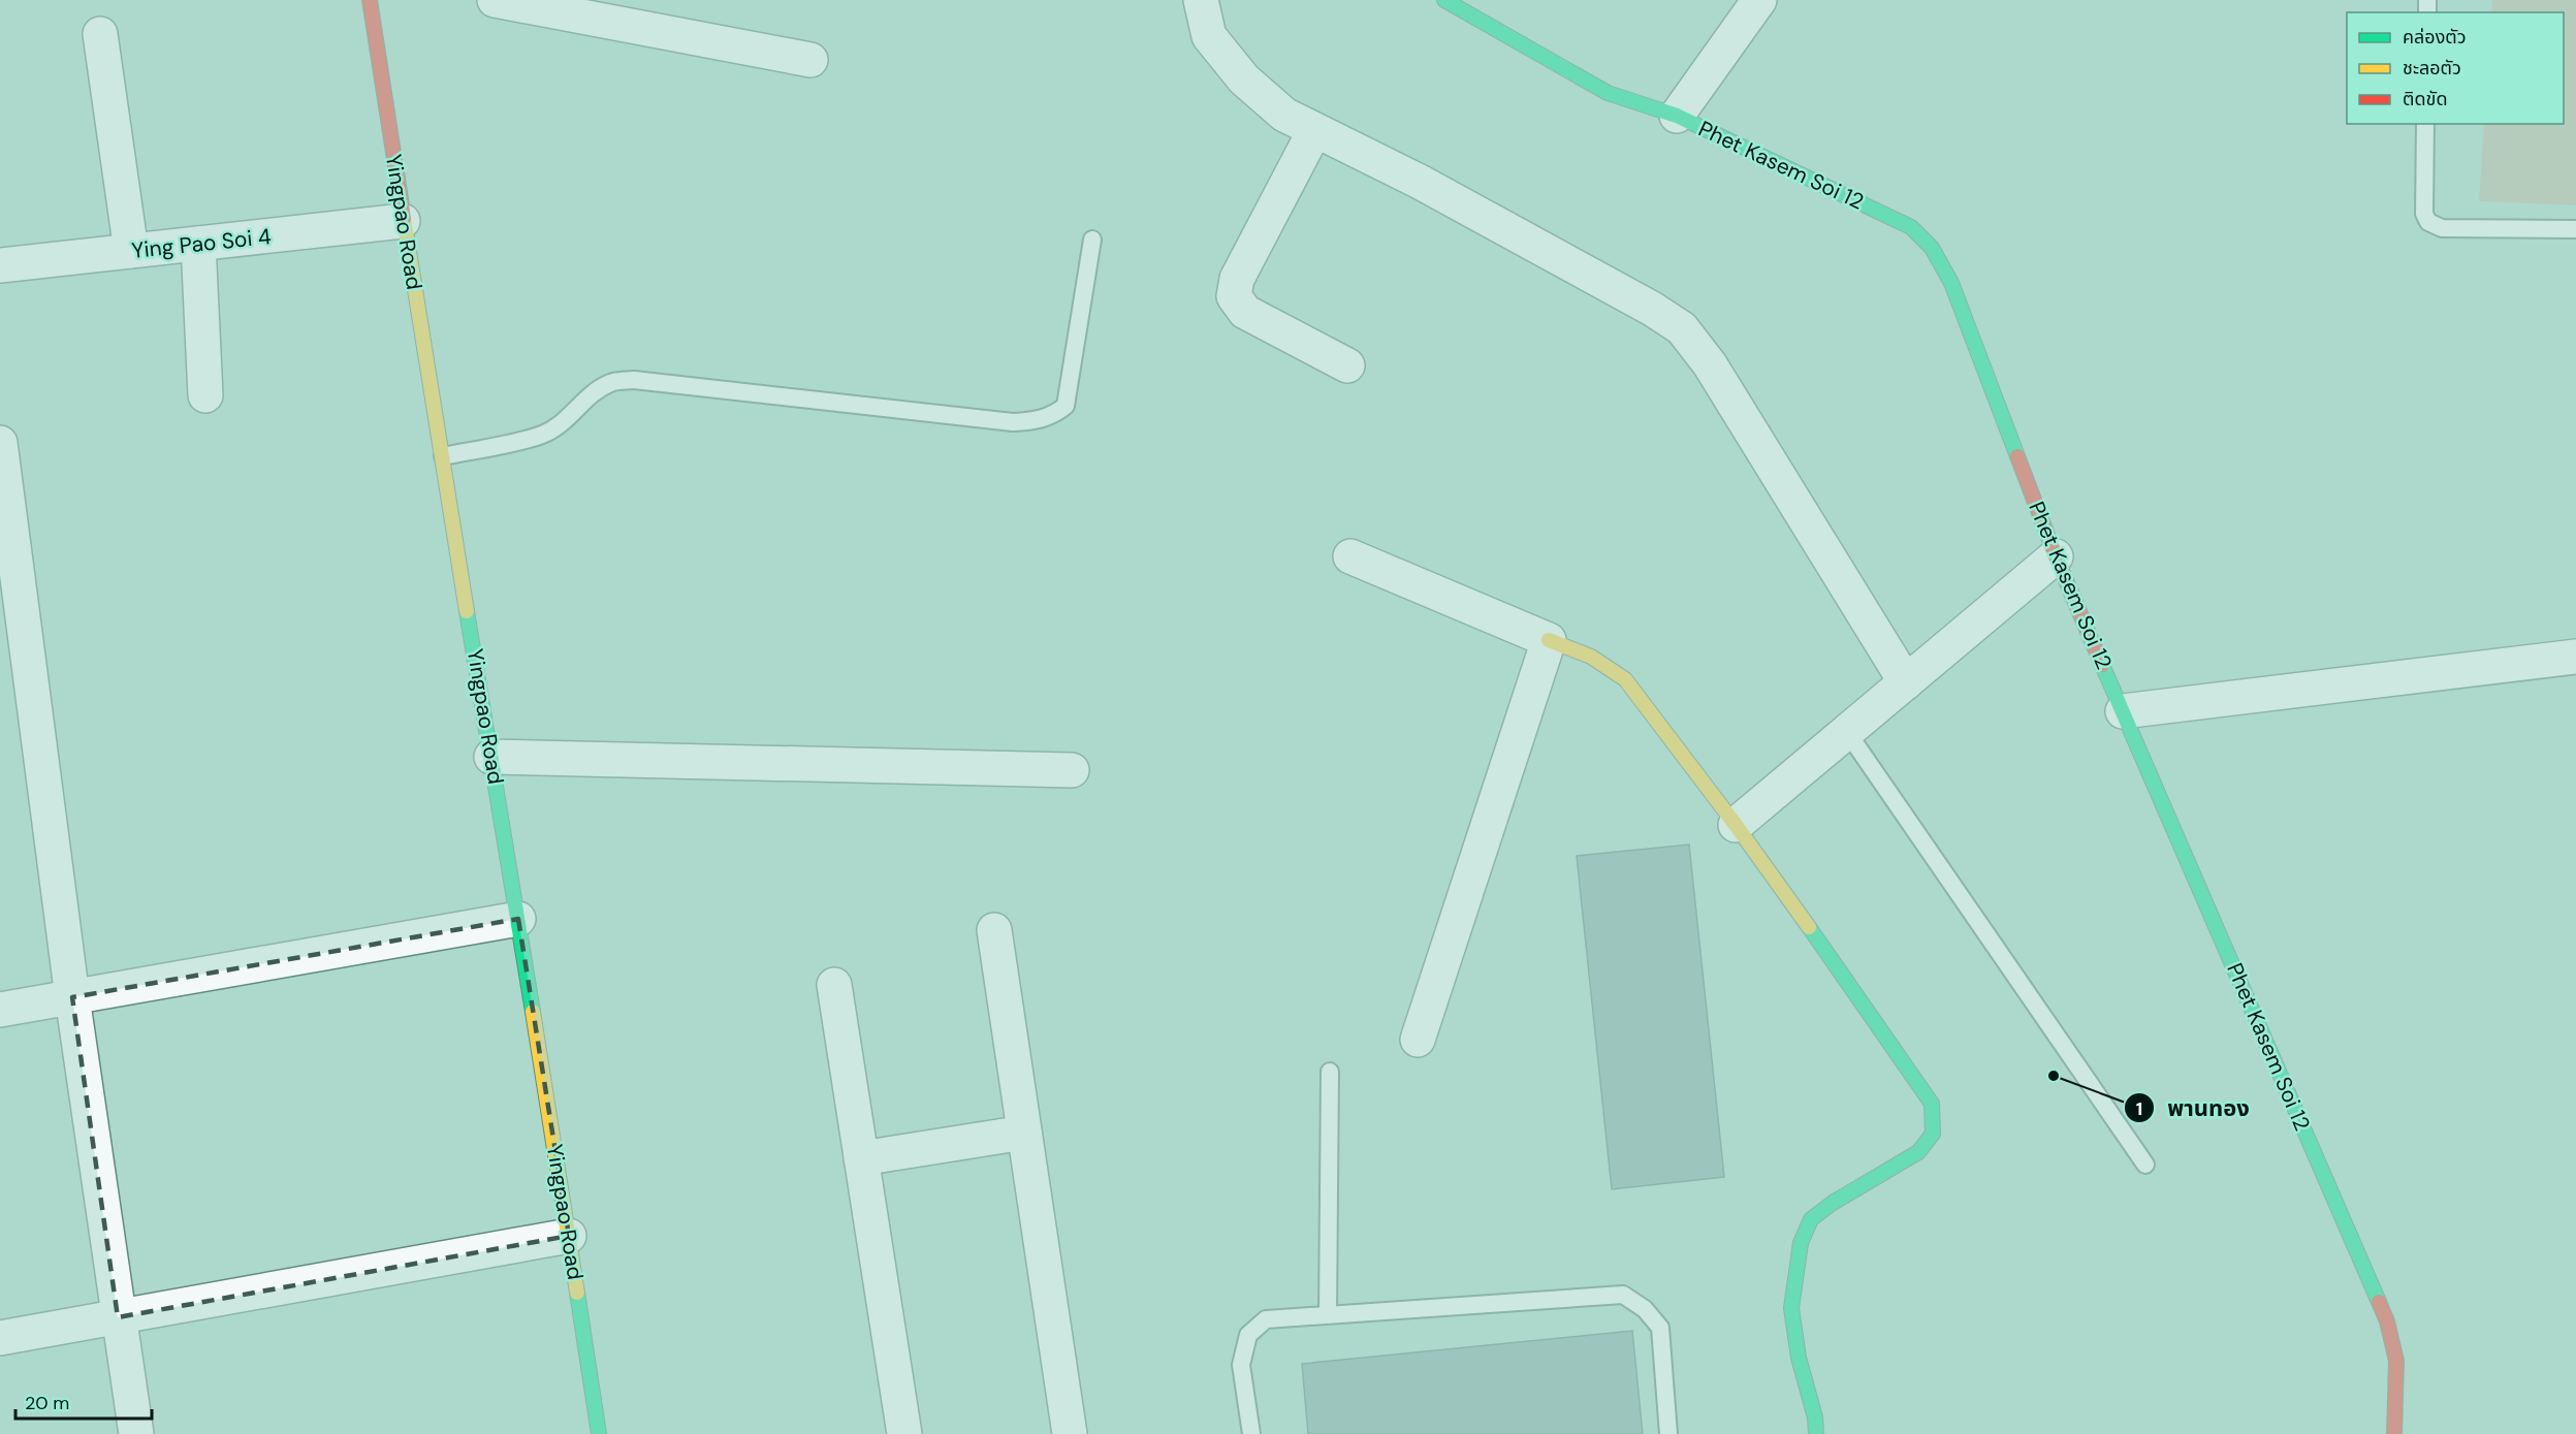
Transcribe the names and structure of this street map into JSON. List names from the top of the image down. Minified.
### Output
{"streets":{"street":["Phet Kasem Soi 12","Yingpao Road","Ying Pao Soi 4"]},"crossings":[["Yingpao Road","Ying Pao Soi 4"]],"places":["พานทอง"],"legend":["คล่องตัว","ชะลอตัว","ติดขัด"],"scale_bar":"20 m"}
